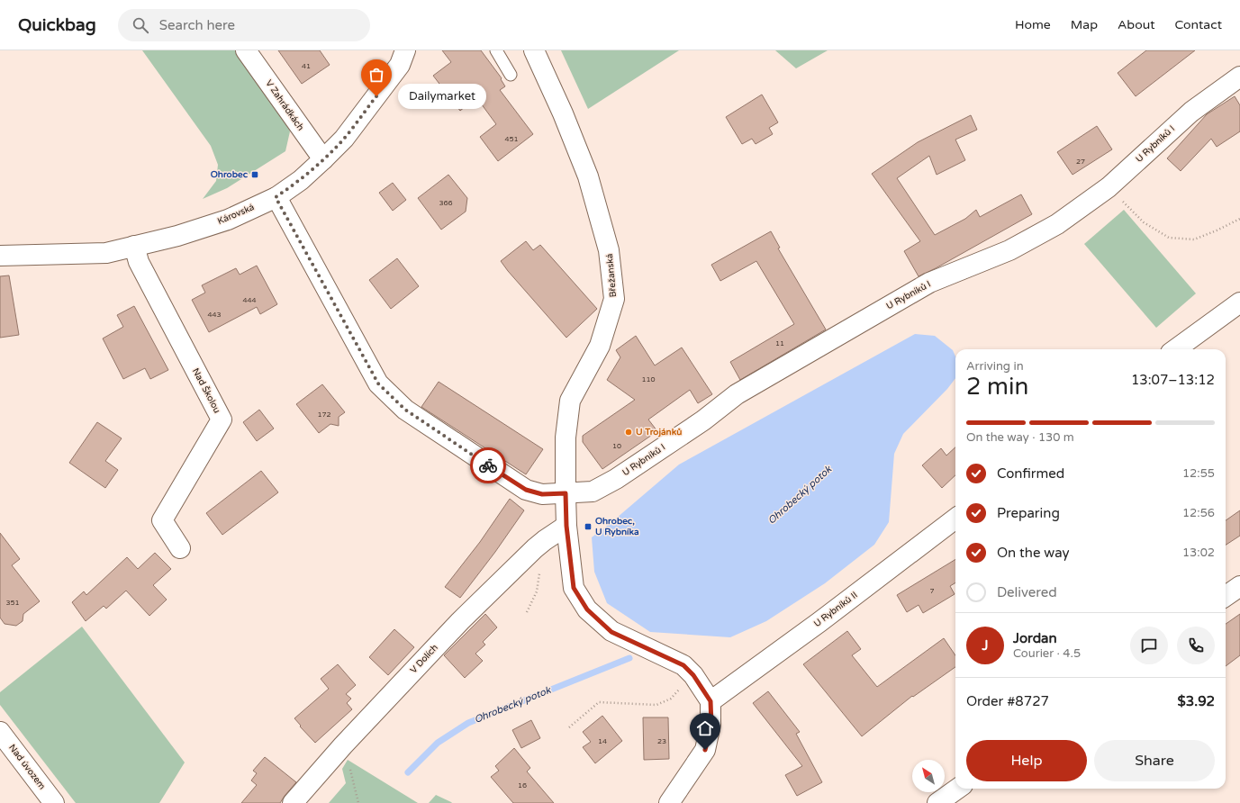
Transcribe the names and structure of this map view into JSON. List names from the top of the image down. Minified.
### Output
{"streets":{"street":["V Zahrádkách","U Rybníků I","Károvská","Břežanská","Nad Školou","U Rybníků II","V Dolích","Nad úvozem"]},"crossings":[["V Zahrádkách","Károvská"],["U Rybníků I","Károvská"],["U Rybníků I","Břežanská"],["Károvská","Nad Školou"],["Břežanská","U Rybníků II"],["Břežanská","V Dolích"]],"water":["Ohrobecký potok"],"places":{"other":["Dailymarket","U Trojánků"],"transit":["Ohrobec","Ohrobec, U Rybníka"]},"house_numbers":["41","451","27","366","444","443","11","110","172","10","7","351","14","23","16"],"north":"top left","page":{"header":"Quickbag","search":"Search here","nav":["Home","Map","About","Contact"],"bubble":"Dailymarket","heading":["2 min","Arriving in","13:07–13:12"],"panel":["Jordan","Courier · 4.5","Order #8727","$3.92"],"bar":"On the way · 130 m","list":[["Confirmed","12:55"],["Preparing","12:56"],["On the way","13:02"],"Delivered"],"round":"J","buttons":["Help","Share"]}}
